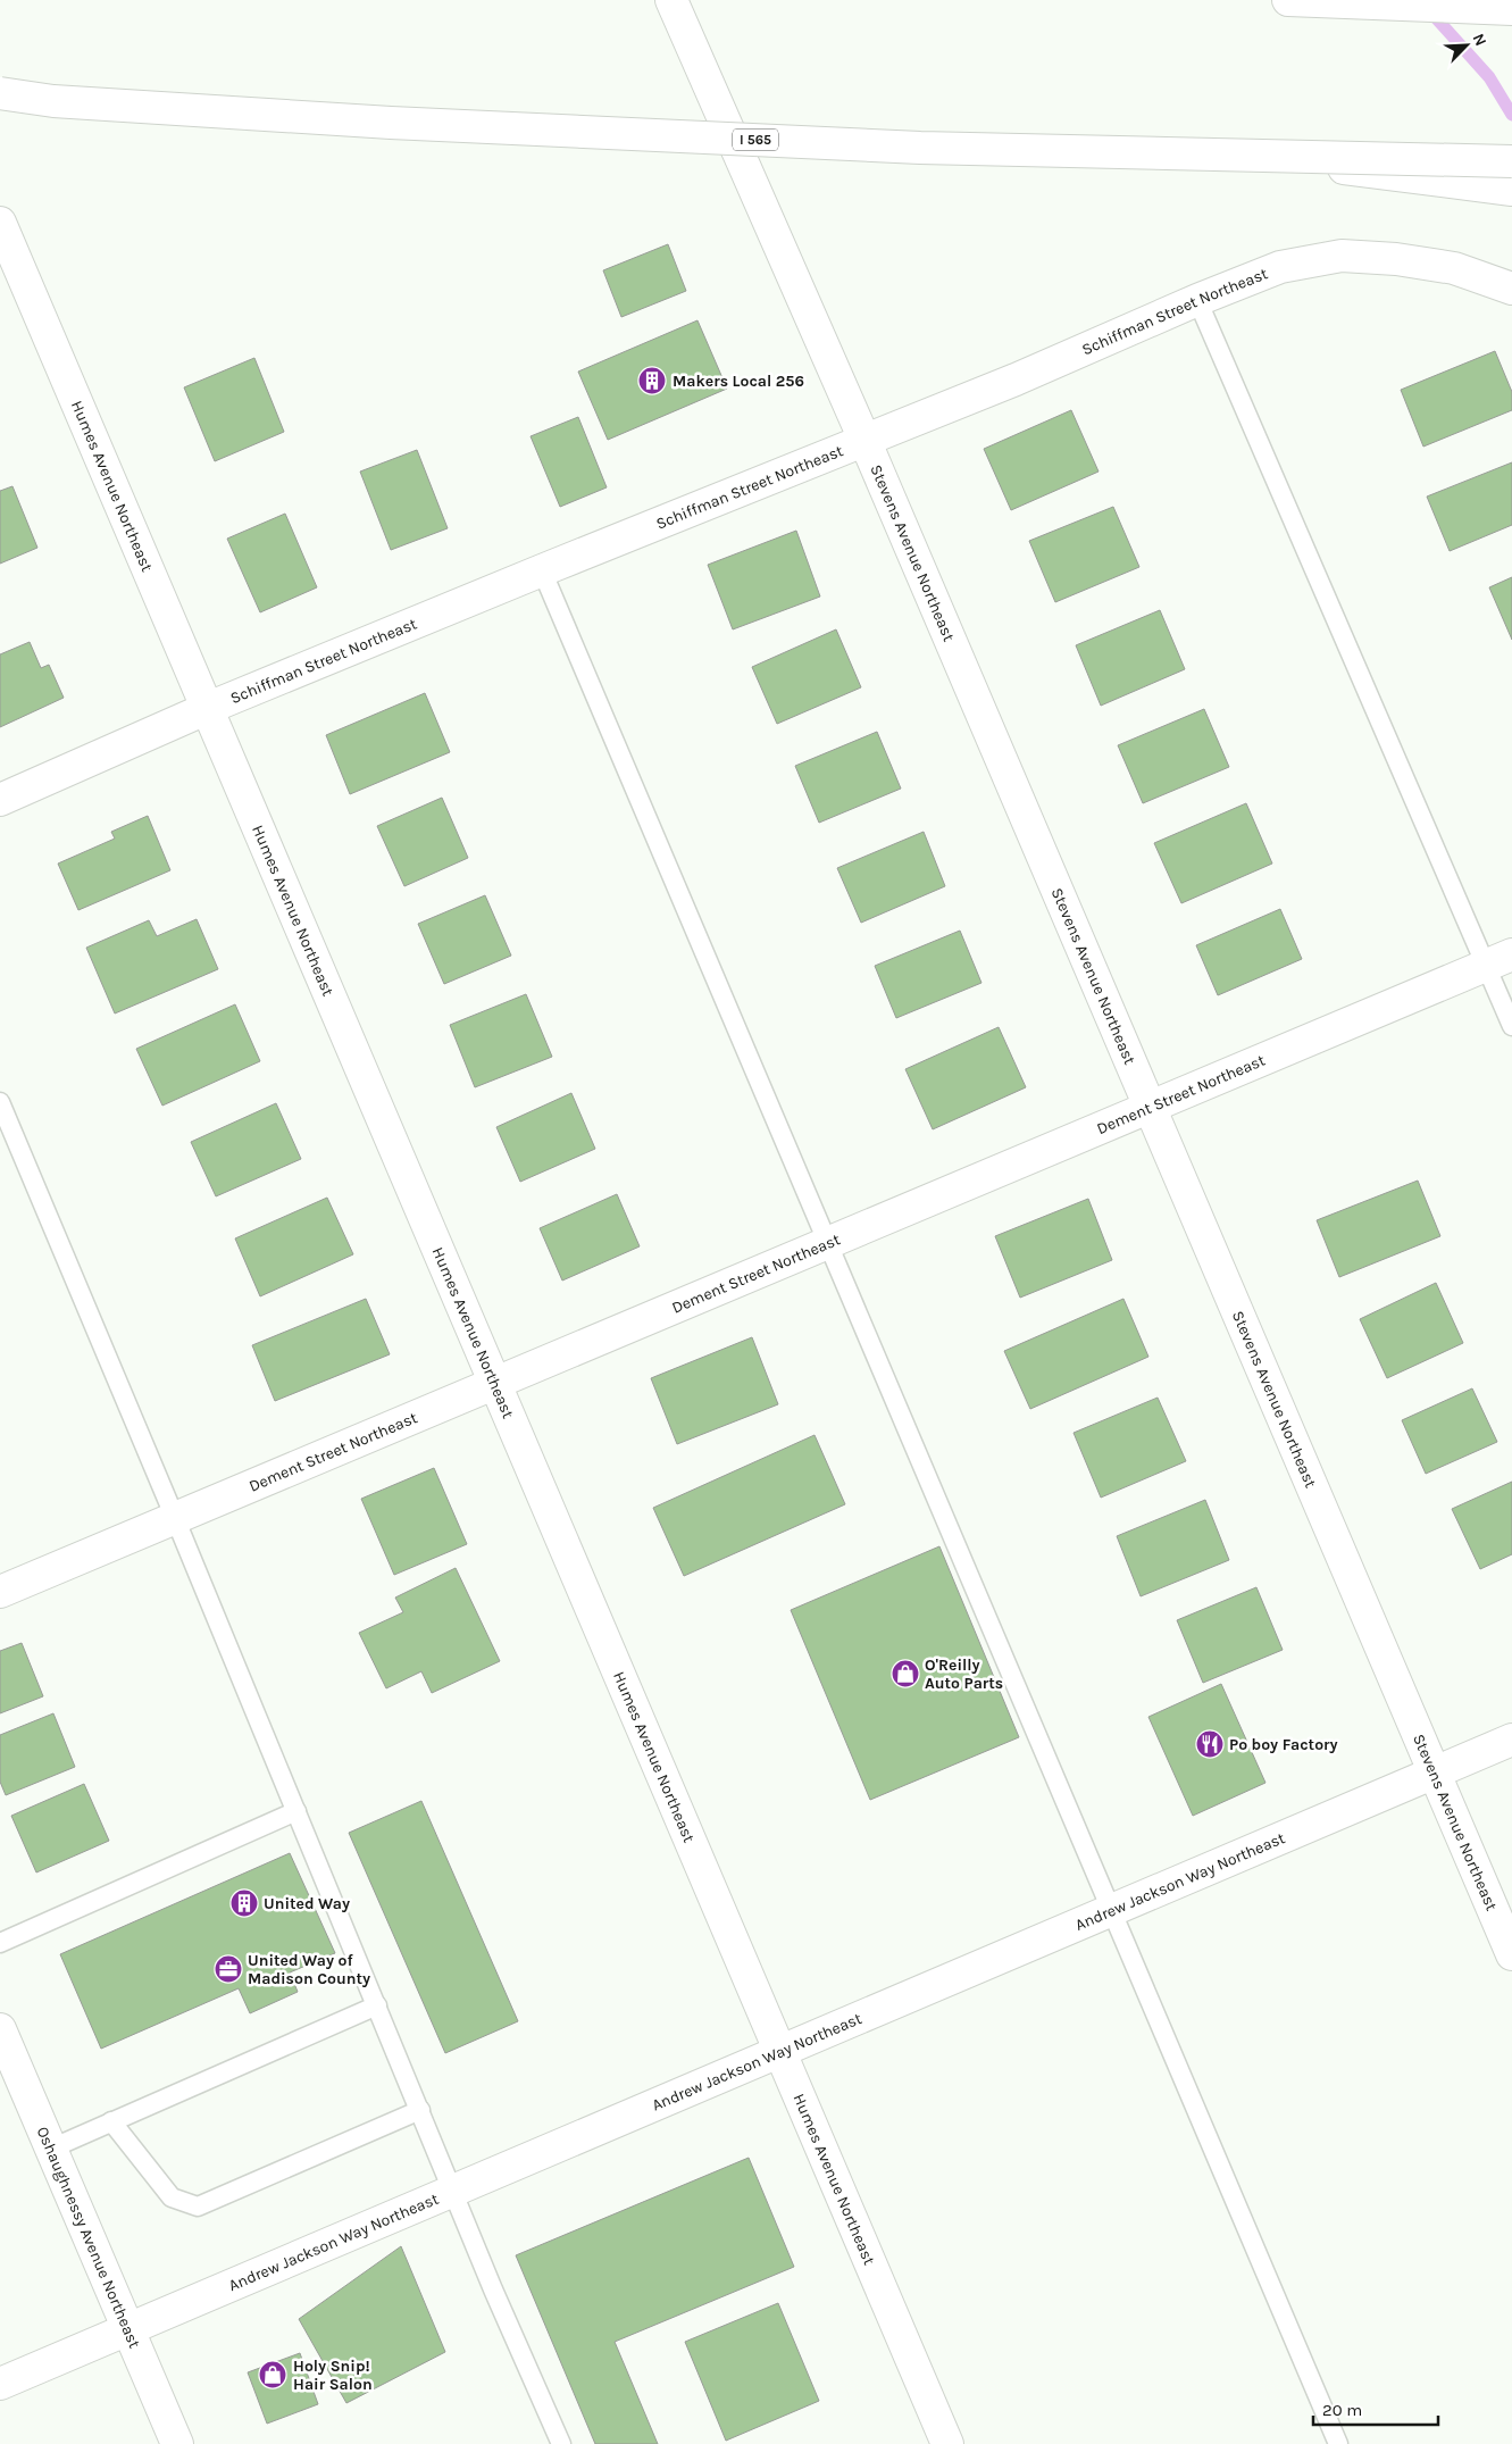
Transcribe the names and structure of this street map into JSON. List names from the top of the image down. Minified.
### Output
{"streets":{"main road":["I 565","Schiffman Street Northeast","Humes Avenue Northeast","Stevens Avenue Northeast","Dement Street Northeast","Andrew Jackson Way Northeast","Oshaughnessy Avenue Northeast"]},"crossings":[["Schiffman Street Northeast","Humes Avenue Northeast"],["Schiffman Street Northeast","Stevens Avenue Northeast"],["Humes Avenue Northeast","Dement Street Northeast"],["Humes Avenue Northeast","Andrew Jackson Way Northeast"],["Stevens Avenue Northeast","Dement Street Northeast"],["Stevens Avenue Northeast","Andrew Jackson Way Northeast"],["Andrew Jackson Way Northeast","Oshaughnessy Avenue Northeast"]],"places":{"building":["Makers Local 256","United Way"],"shop":["O'Reilly Auto Parts","Holy Snip! Hair Salon"],"restaurant":["Po boy Factory"],"office":["United Way of Madison County"]},"scale_bar":"20 m","north":"top right"}
